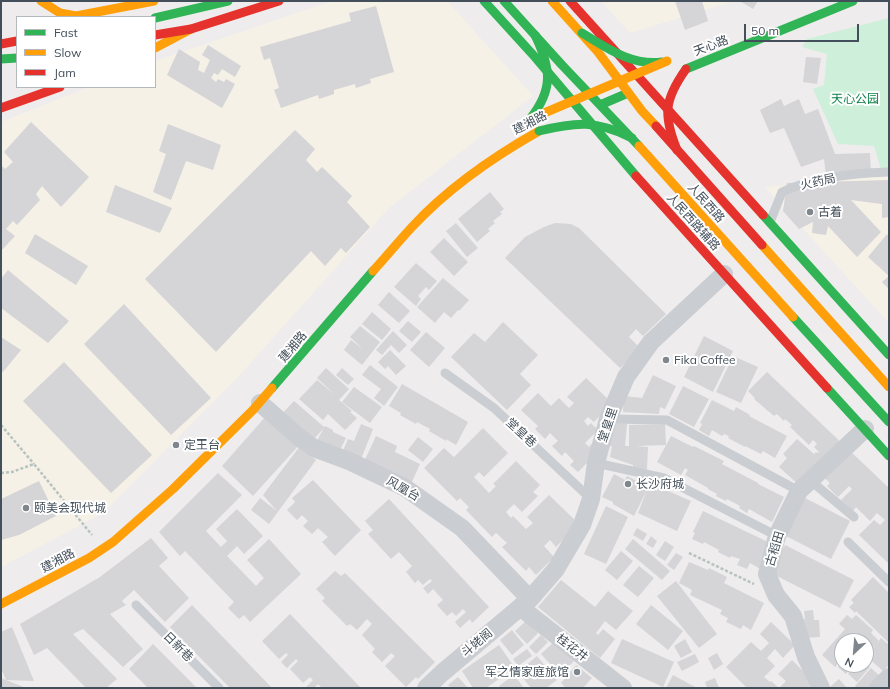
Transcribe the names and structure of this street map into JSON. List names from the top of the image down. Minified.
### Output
{"streets":{"main road":["天心路","建湘路","人民西路","人民西路辅路"],"street":["堂皇里","风凰台","古稻田","斗姥阁","桂花井"],"lane":["火药局","堂皇巷","日新巷"]},"crossings":[["建湘路","人民西路"],["建湘路","风凰台"],["人民西路辅路","堂皇里"],["人民西路辅路","古稻田"],["堂皇里","堂皇巷"],["堂皇里","风凰台"],["堂皇里","斗姥阁"],["堂皇里","桂花井"],["风凰台","斗姥阁"],["风凰台","桂花井"],["斗姥阁","桂花井"]],"parks":["天心公园"],"places":["古着","Fika Coffee","定王台","长沙府城","颐美会现代城","军之情家庭旅馆"],"legend":["Fast","Slow","Jam"],"scale_bar":"50 m","north":"bottom left"}
